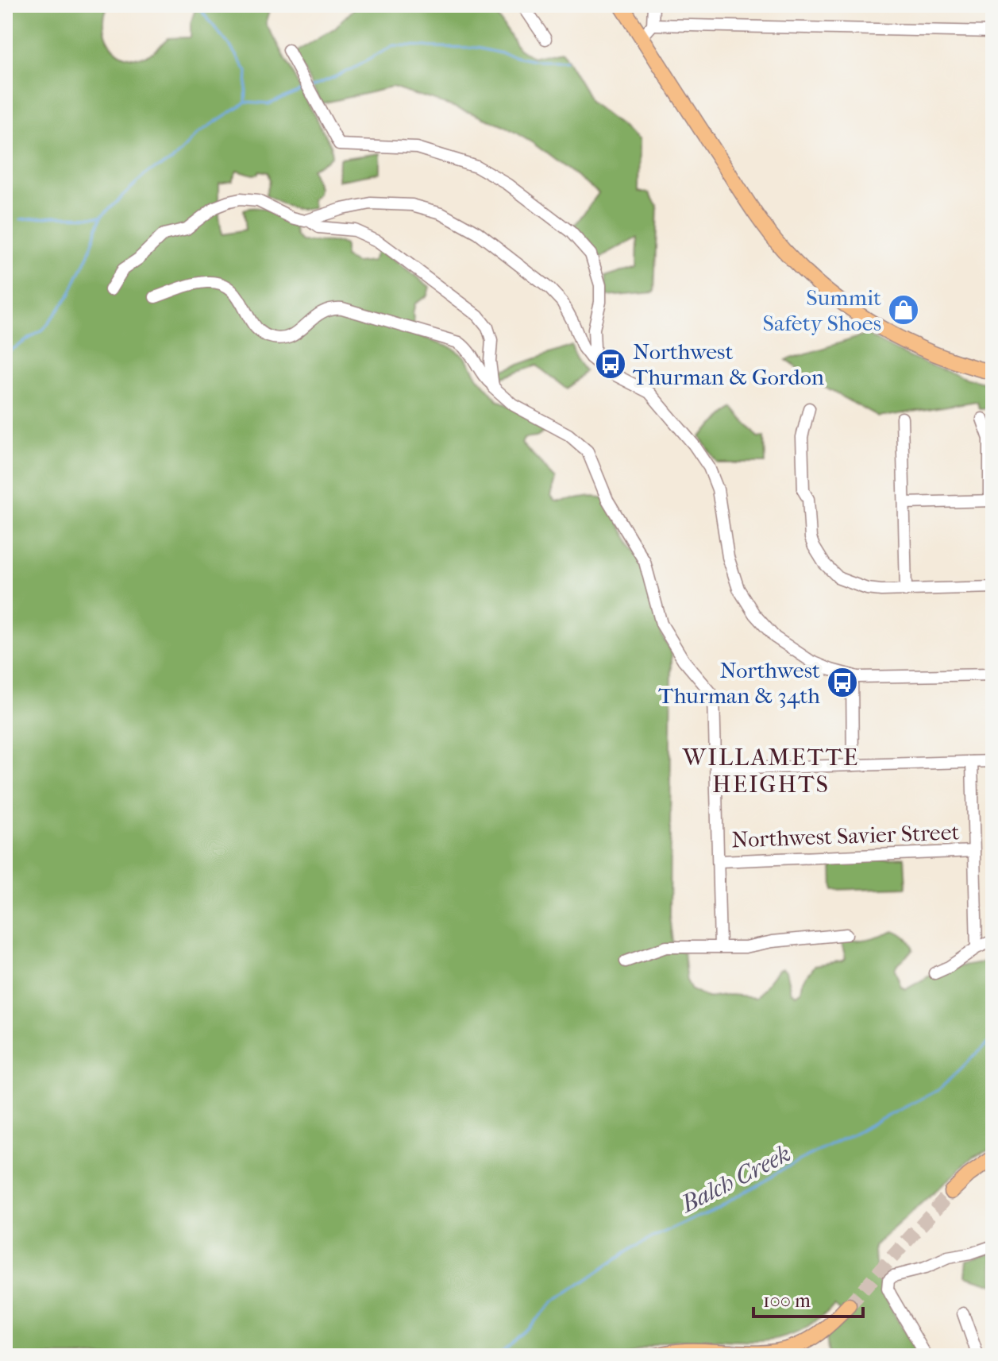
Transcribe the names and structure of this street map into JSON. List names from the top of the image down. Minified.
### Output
{"streets":{"street":["Northwest Savier Street"]},"districts":["WILLAMETTE HEIGHTS"],"water":["Balch Creek"],"places":{"shop":["Summit Safety Shoes"],"bus stop":["Northwest Thurman & Gordon","Northwest Thurman & 34th"]},"scale_bar":"100 m"}
